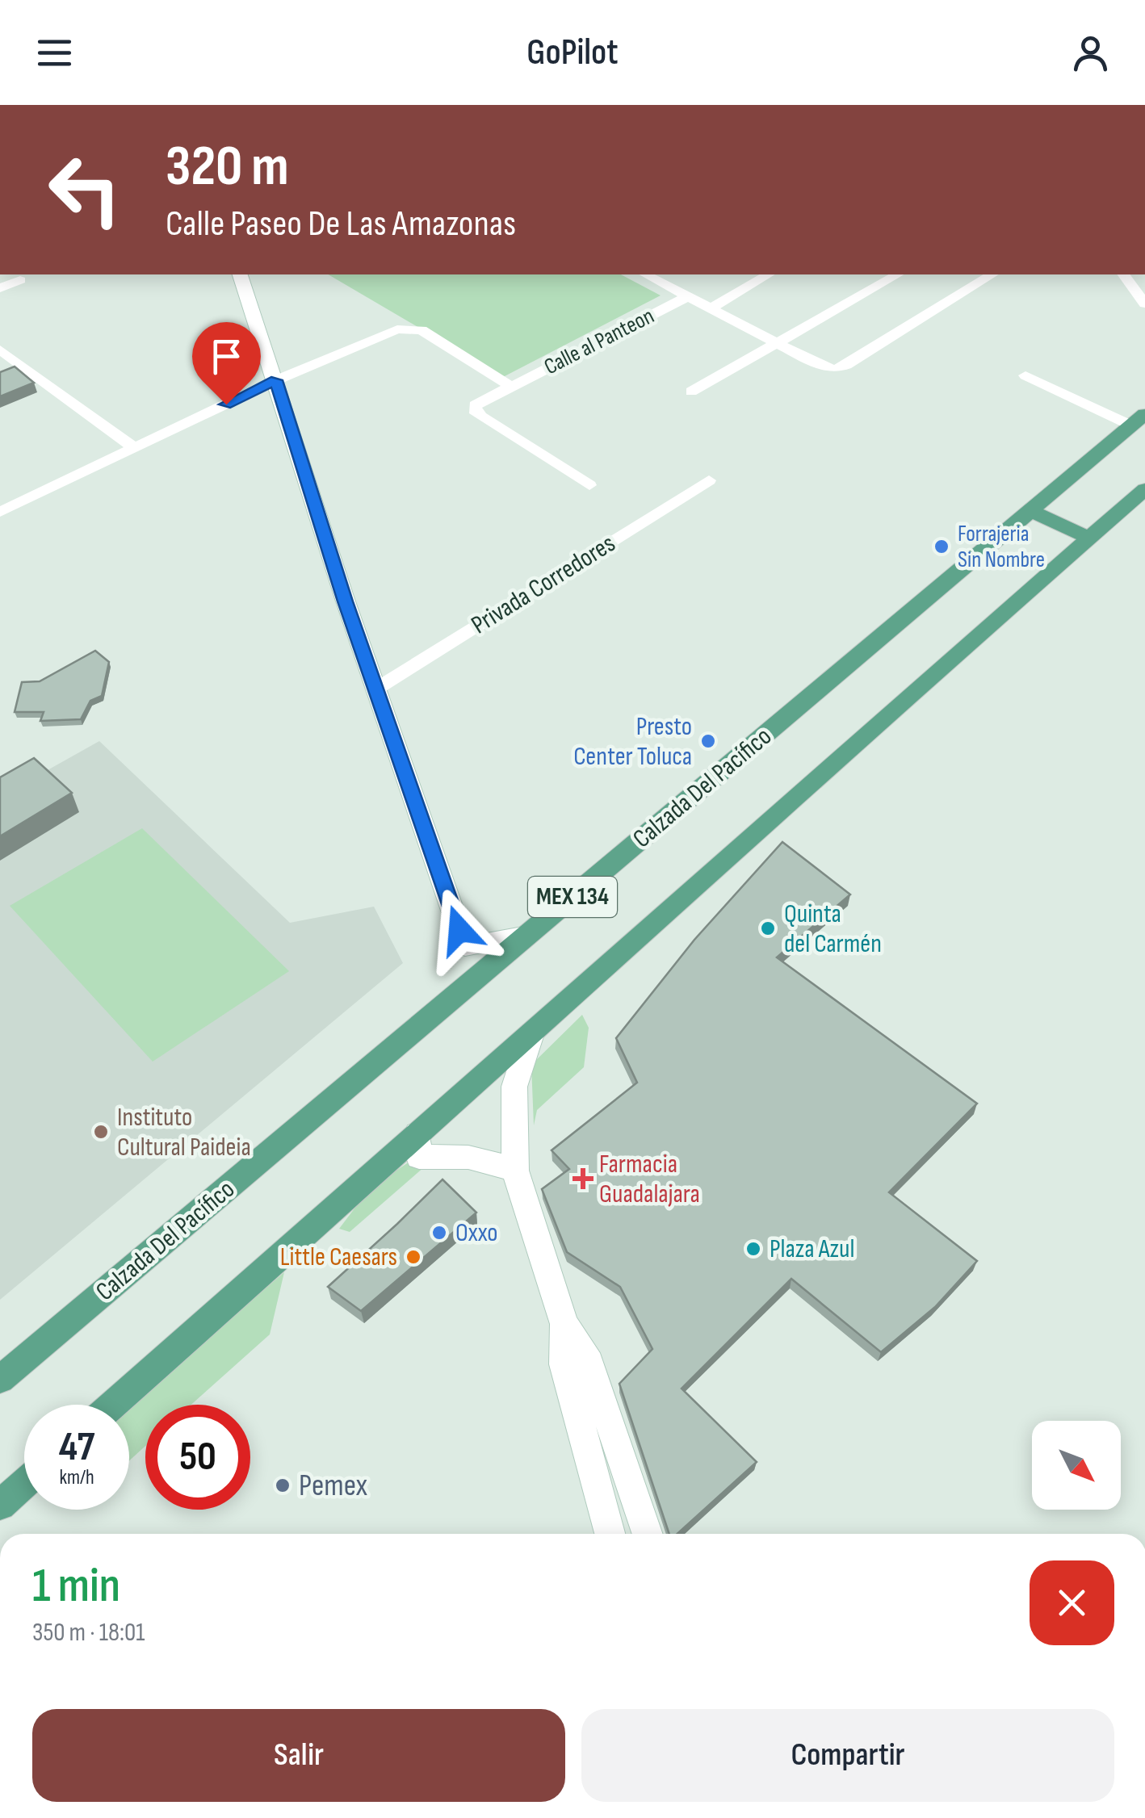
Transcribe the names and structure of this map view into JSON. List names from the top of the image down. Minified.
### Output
{"streets":{"main road":["Calzada Del Pacífico","MEX 134"],"street":["Calle al Panteon","Privada Corredores"]},"places":{"other":["Forrajeria Sin Nombre","Presto Center Toluca","Quinta del Carmén","Instituto Cultural Paideia","Oxxo","Plaza Azul","Little Caesars","Pemex"],"health":["Farmacia Guadalajara"]},"north":"bottom right","page":{"header":"GoPilot","turn":["320 m","Calle Paseo De Las Amazonas"],"speed":"47 km/h","limit":"50","heading":["1 min","350 m · 18:01"],"buttons":["Salir","Compartir"]}}
